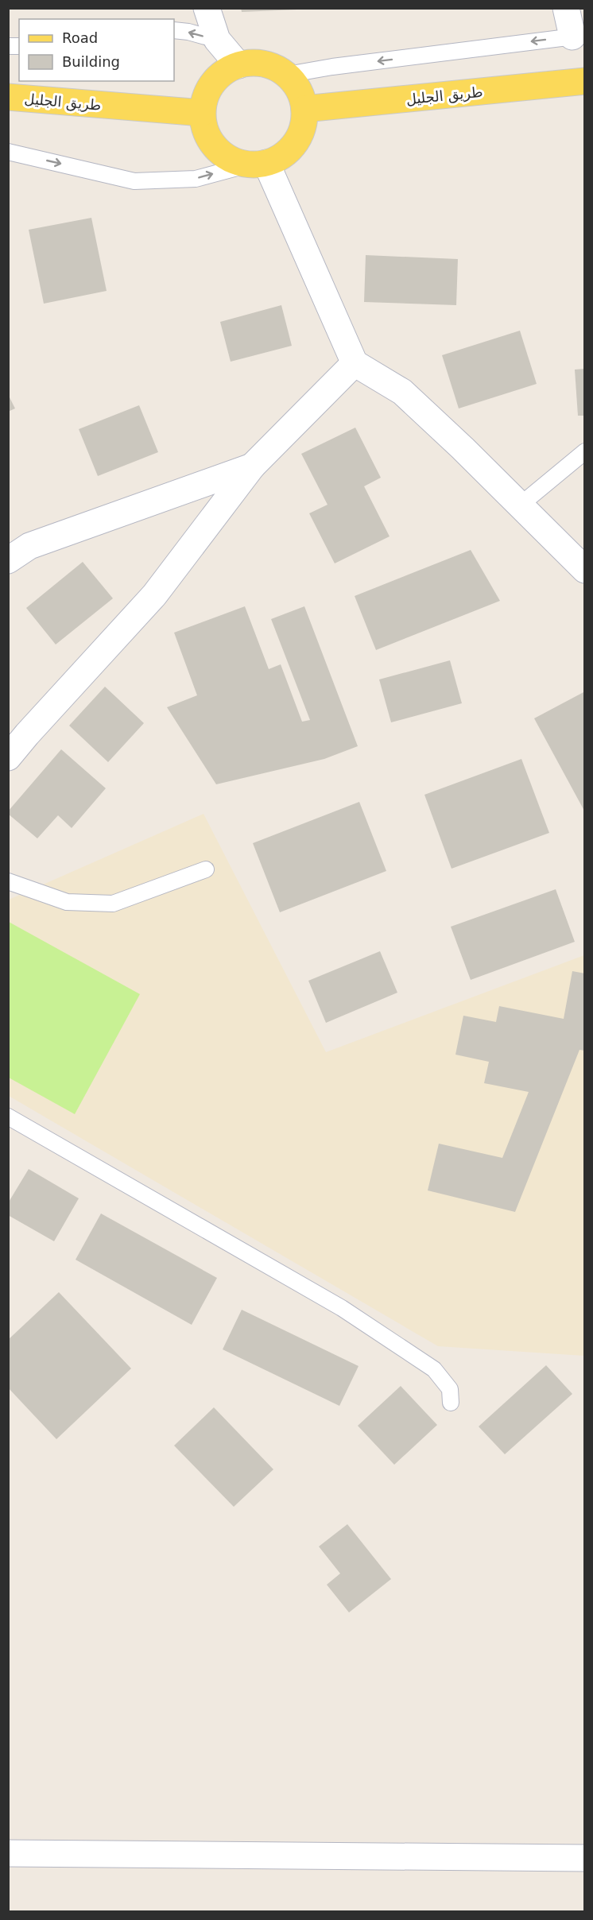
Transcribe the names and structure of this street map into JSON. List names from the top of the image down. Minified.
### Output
{"streets":{"main road":["طريق الجليل"]},"legend":["Road","Building"]}
